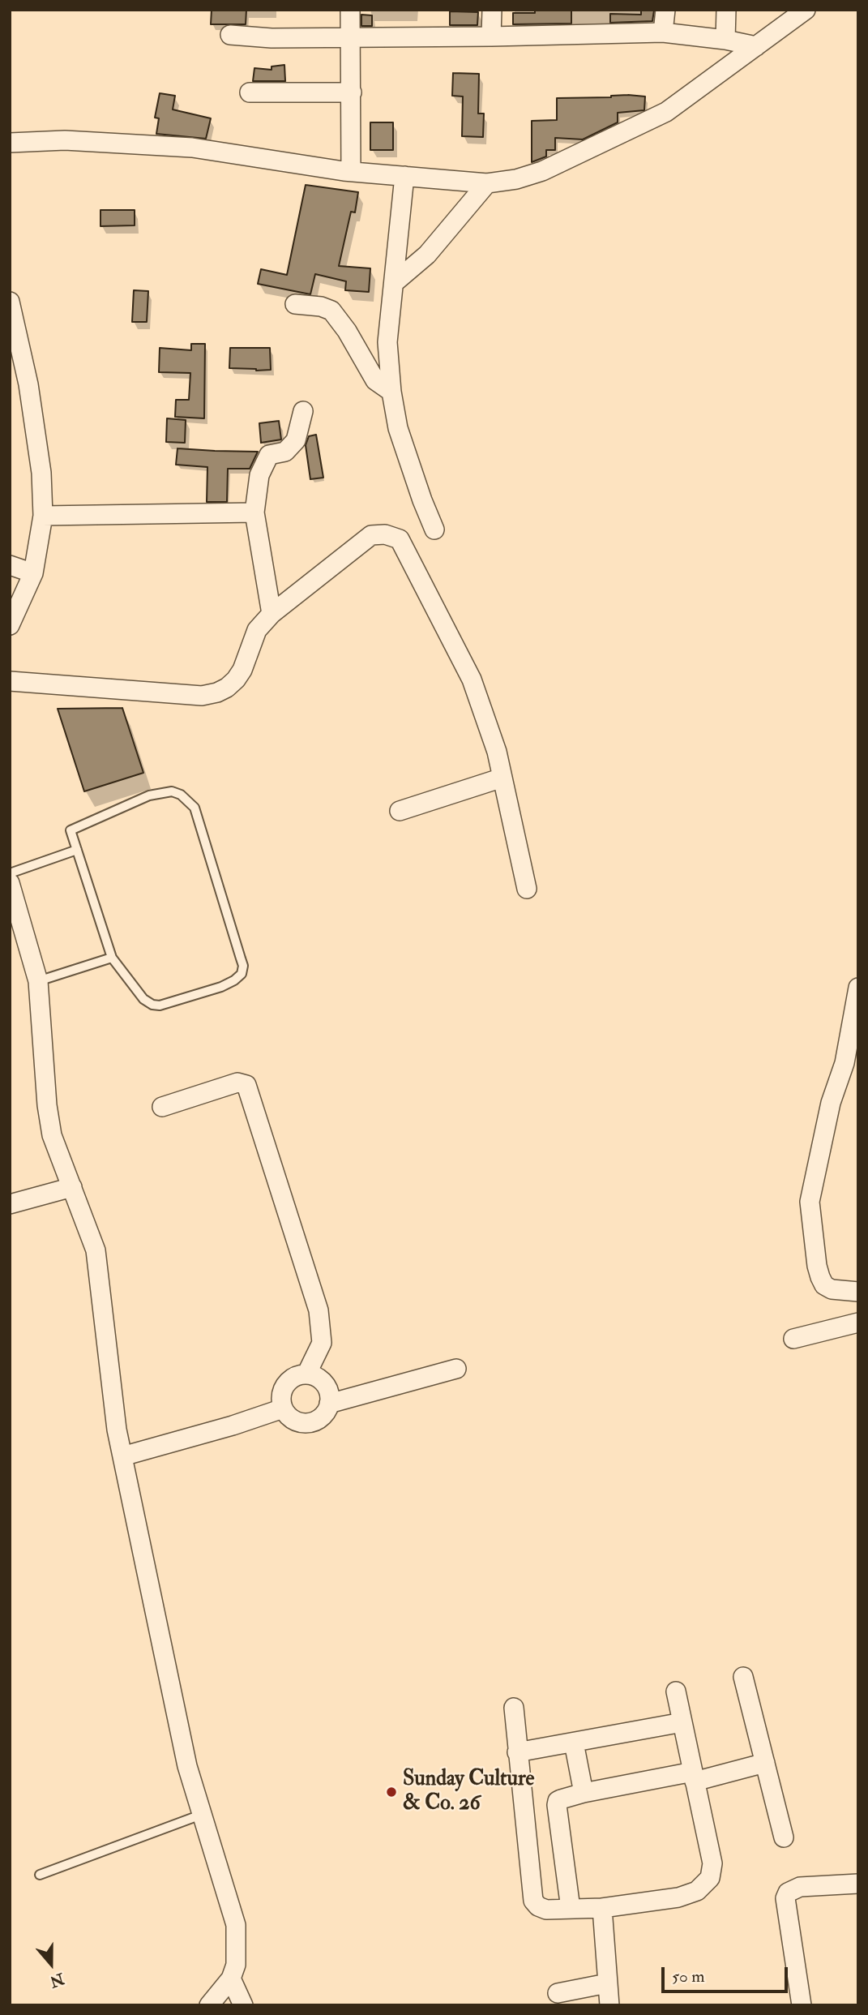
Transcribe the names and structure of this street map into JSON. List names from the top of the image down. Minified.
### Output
{"places":["Sunday Culture & Co. 26"],"scale_bar":"50 m","north":"bottom"}
